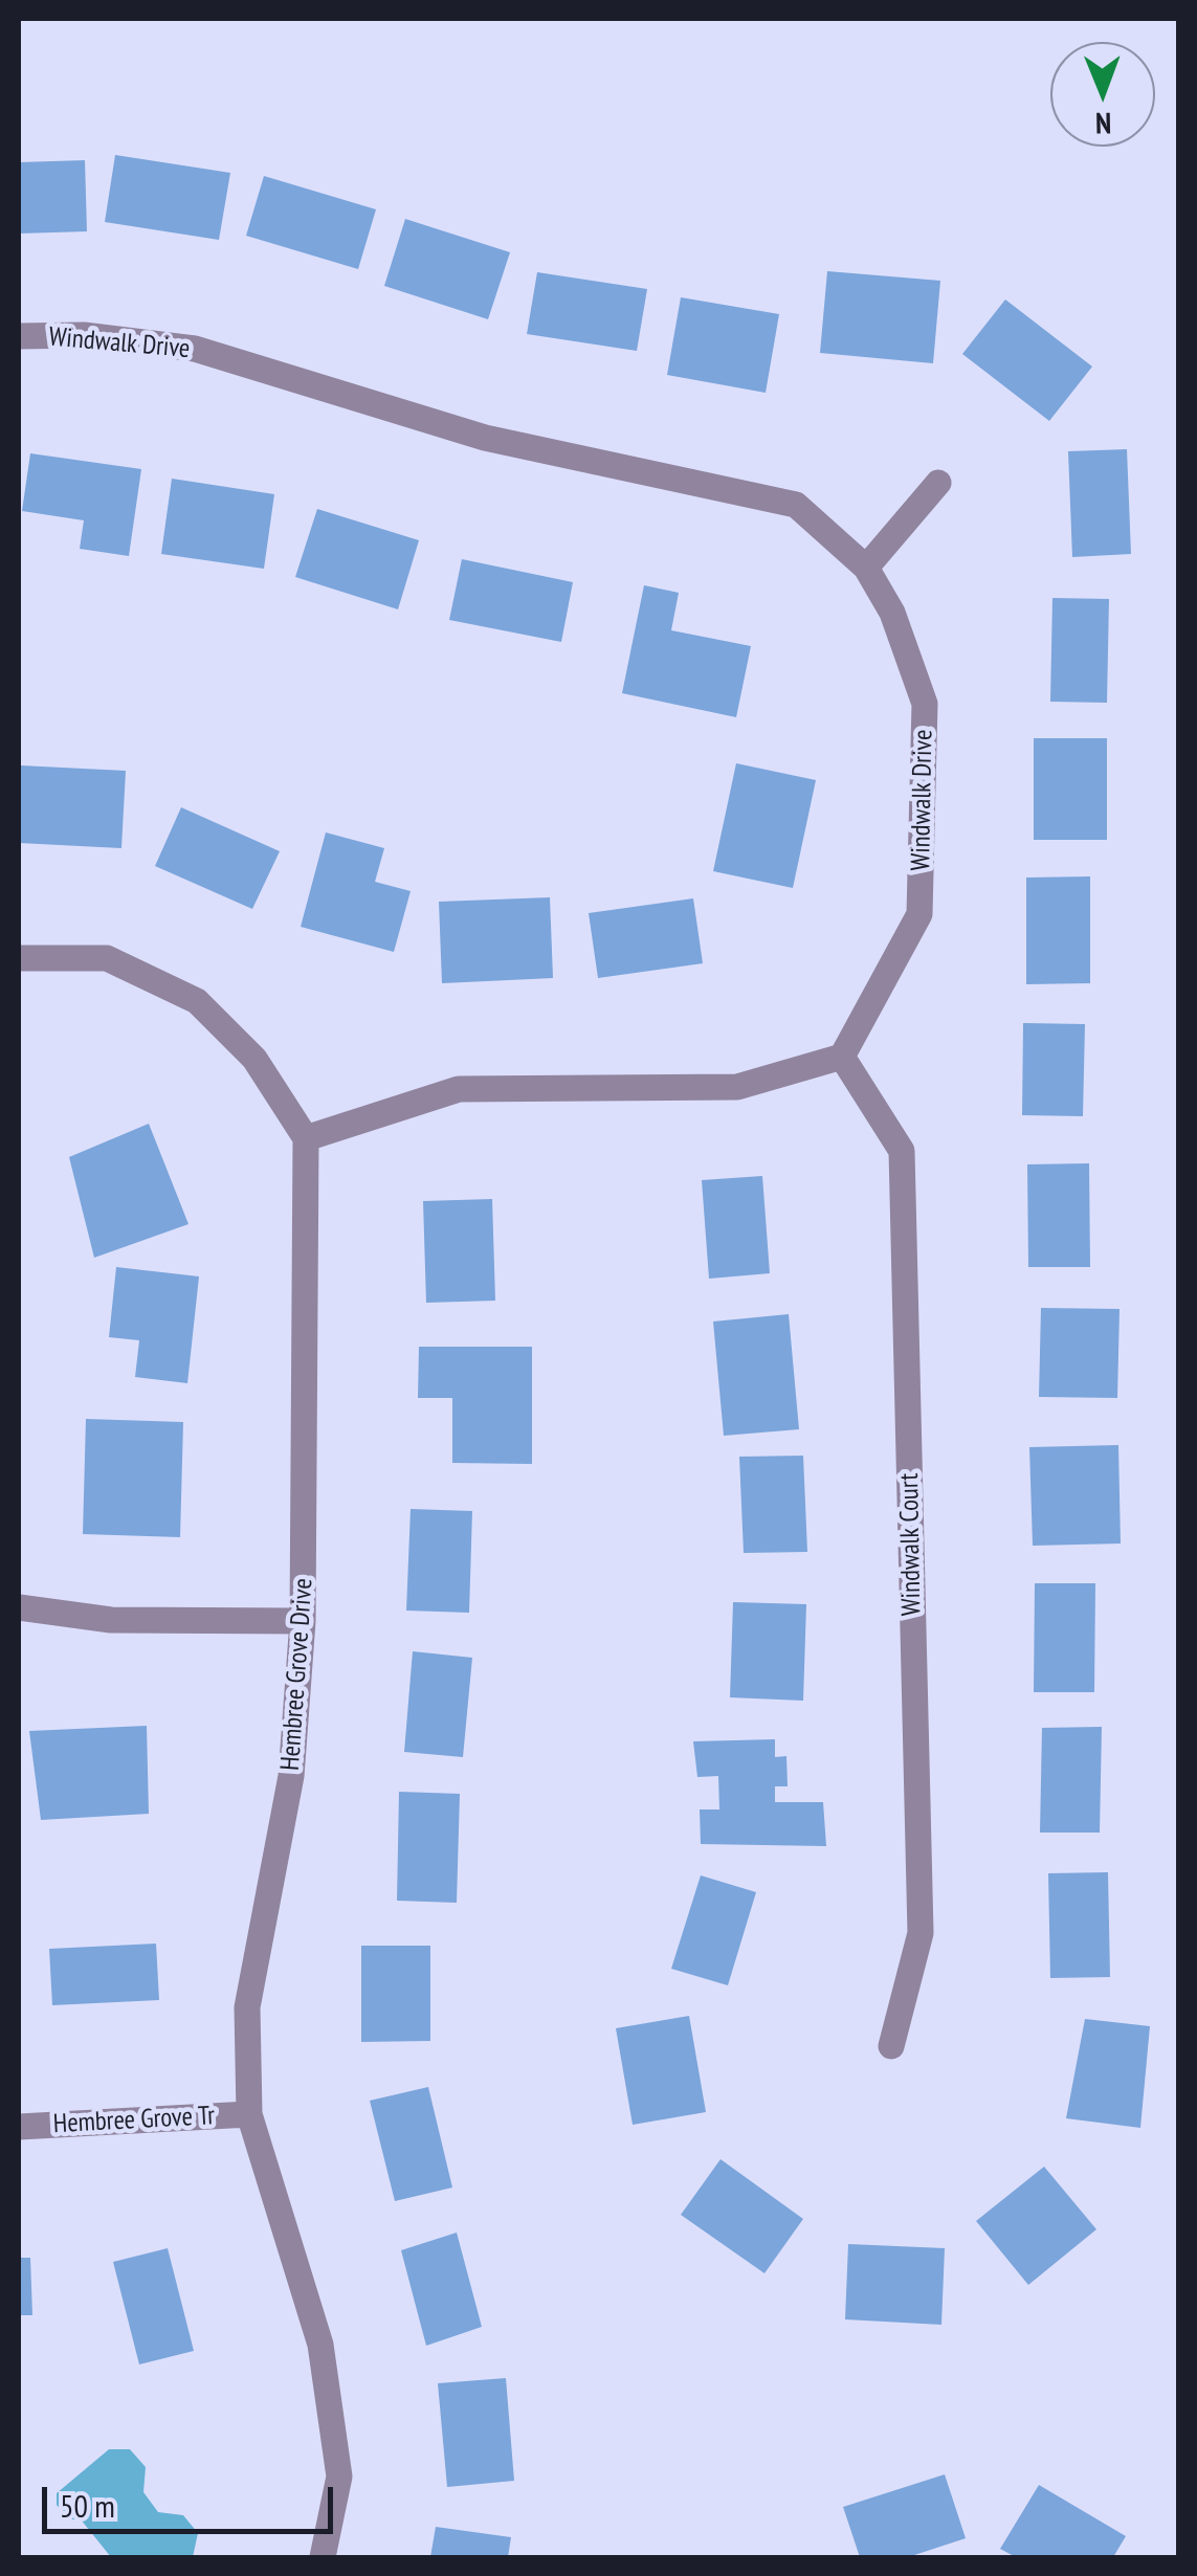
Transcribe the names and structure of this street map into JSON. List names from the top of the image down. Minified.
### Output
{"streets":{"street":["Windwalk Drive","Windwalk Court","Hembree Grove Drive","Hembree Grove Tr"]},"crossings":[["Windwalk Drive","Windwalk Court"],["Hembree Grove Drive","Hembree Grove Tr"]],"scale_bar":"50 m","north":"bottom"}
